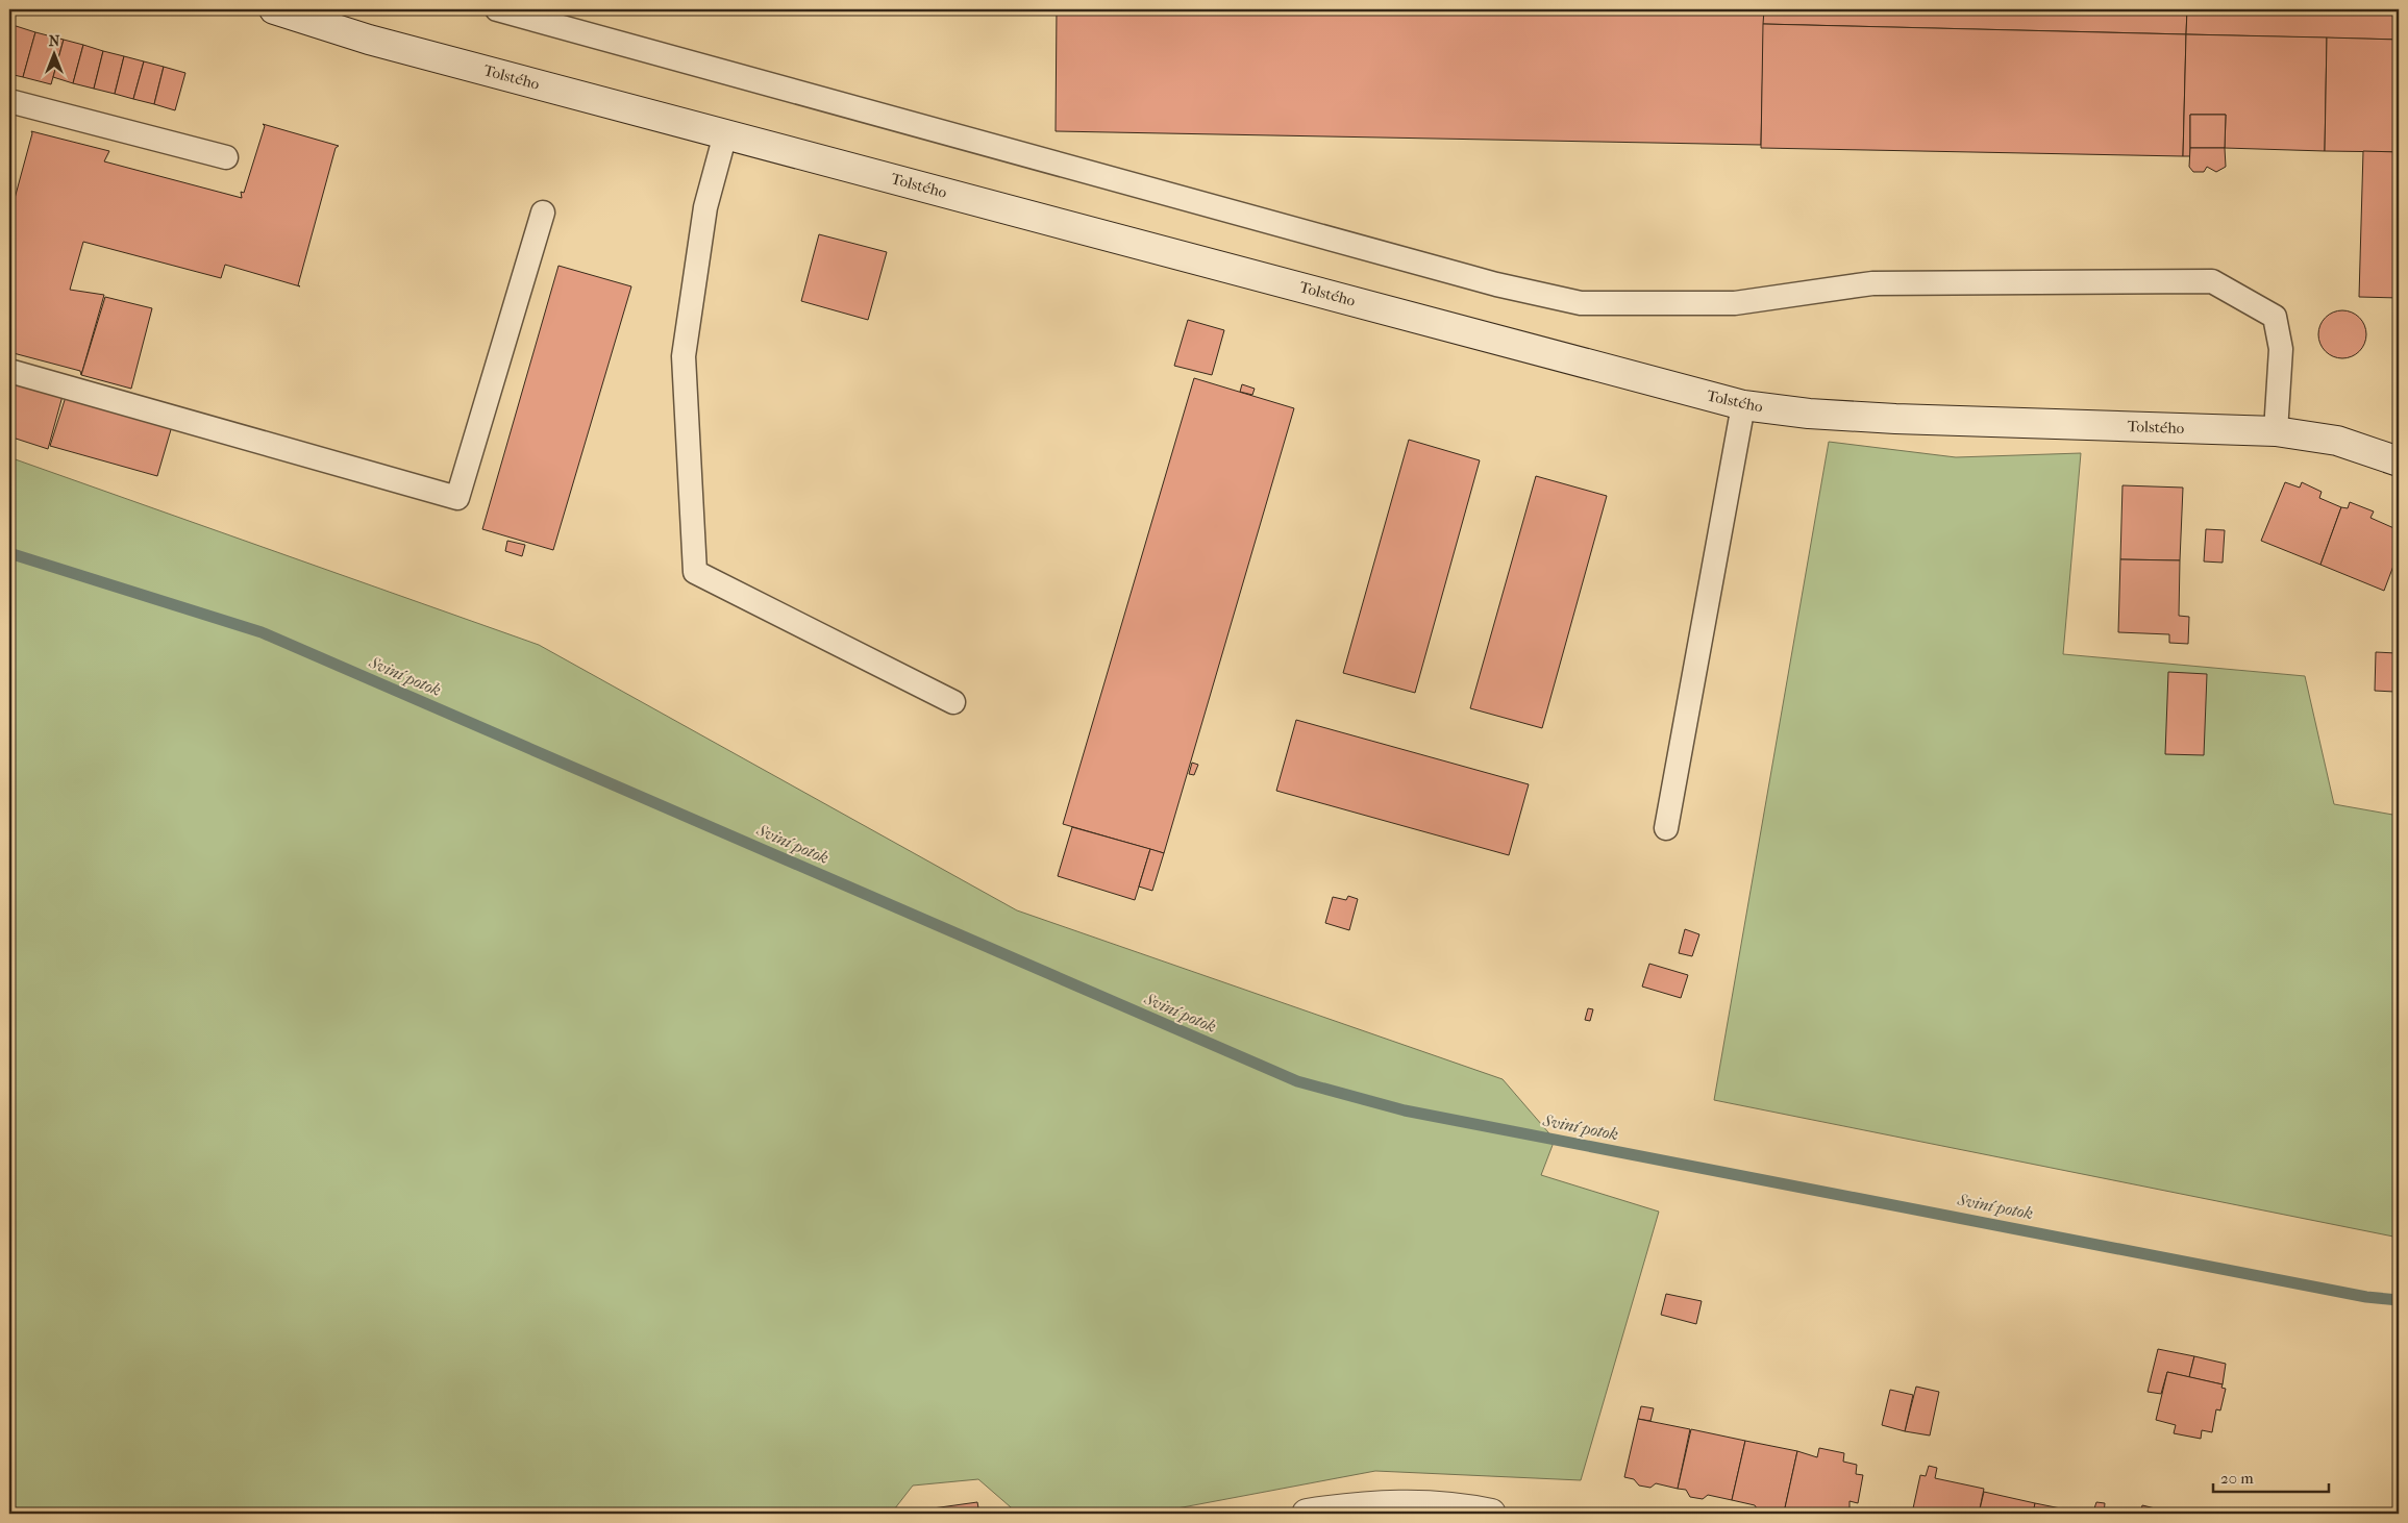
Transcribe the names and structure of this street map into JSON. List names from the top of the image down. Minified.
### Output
{"streets":{"street":["Tolstého"]},"water":["Sviní potok"],"scale_bar":"20 m","north":"top"}
